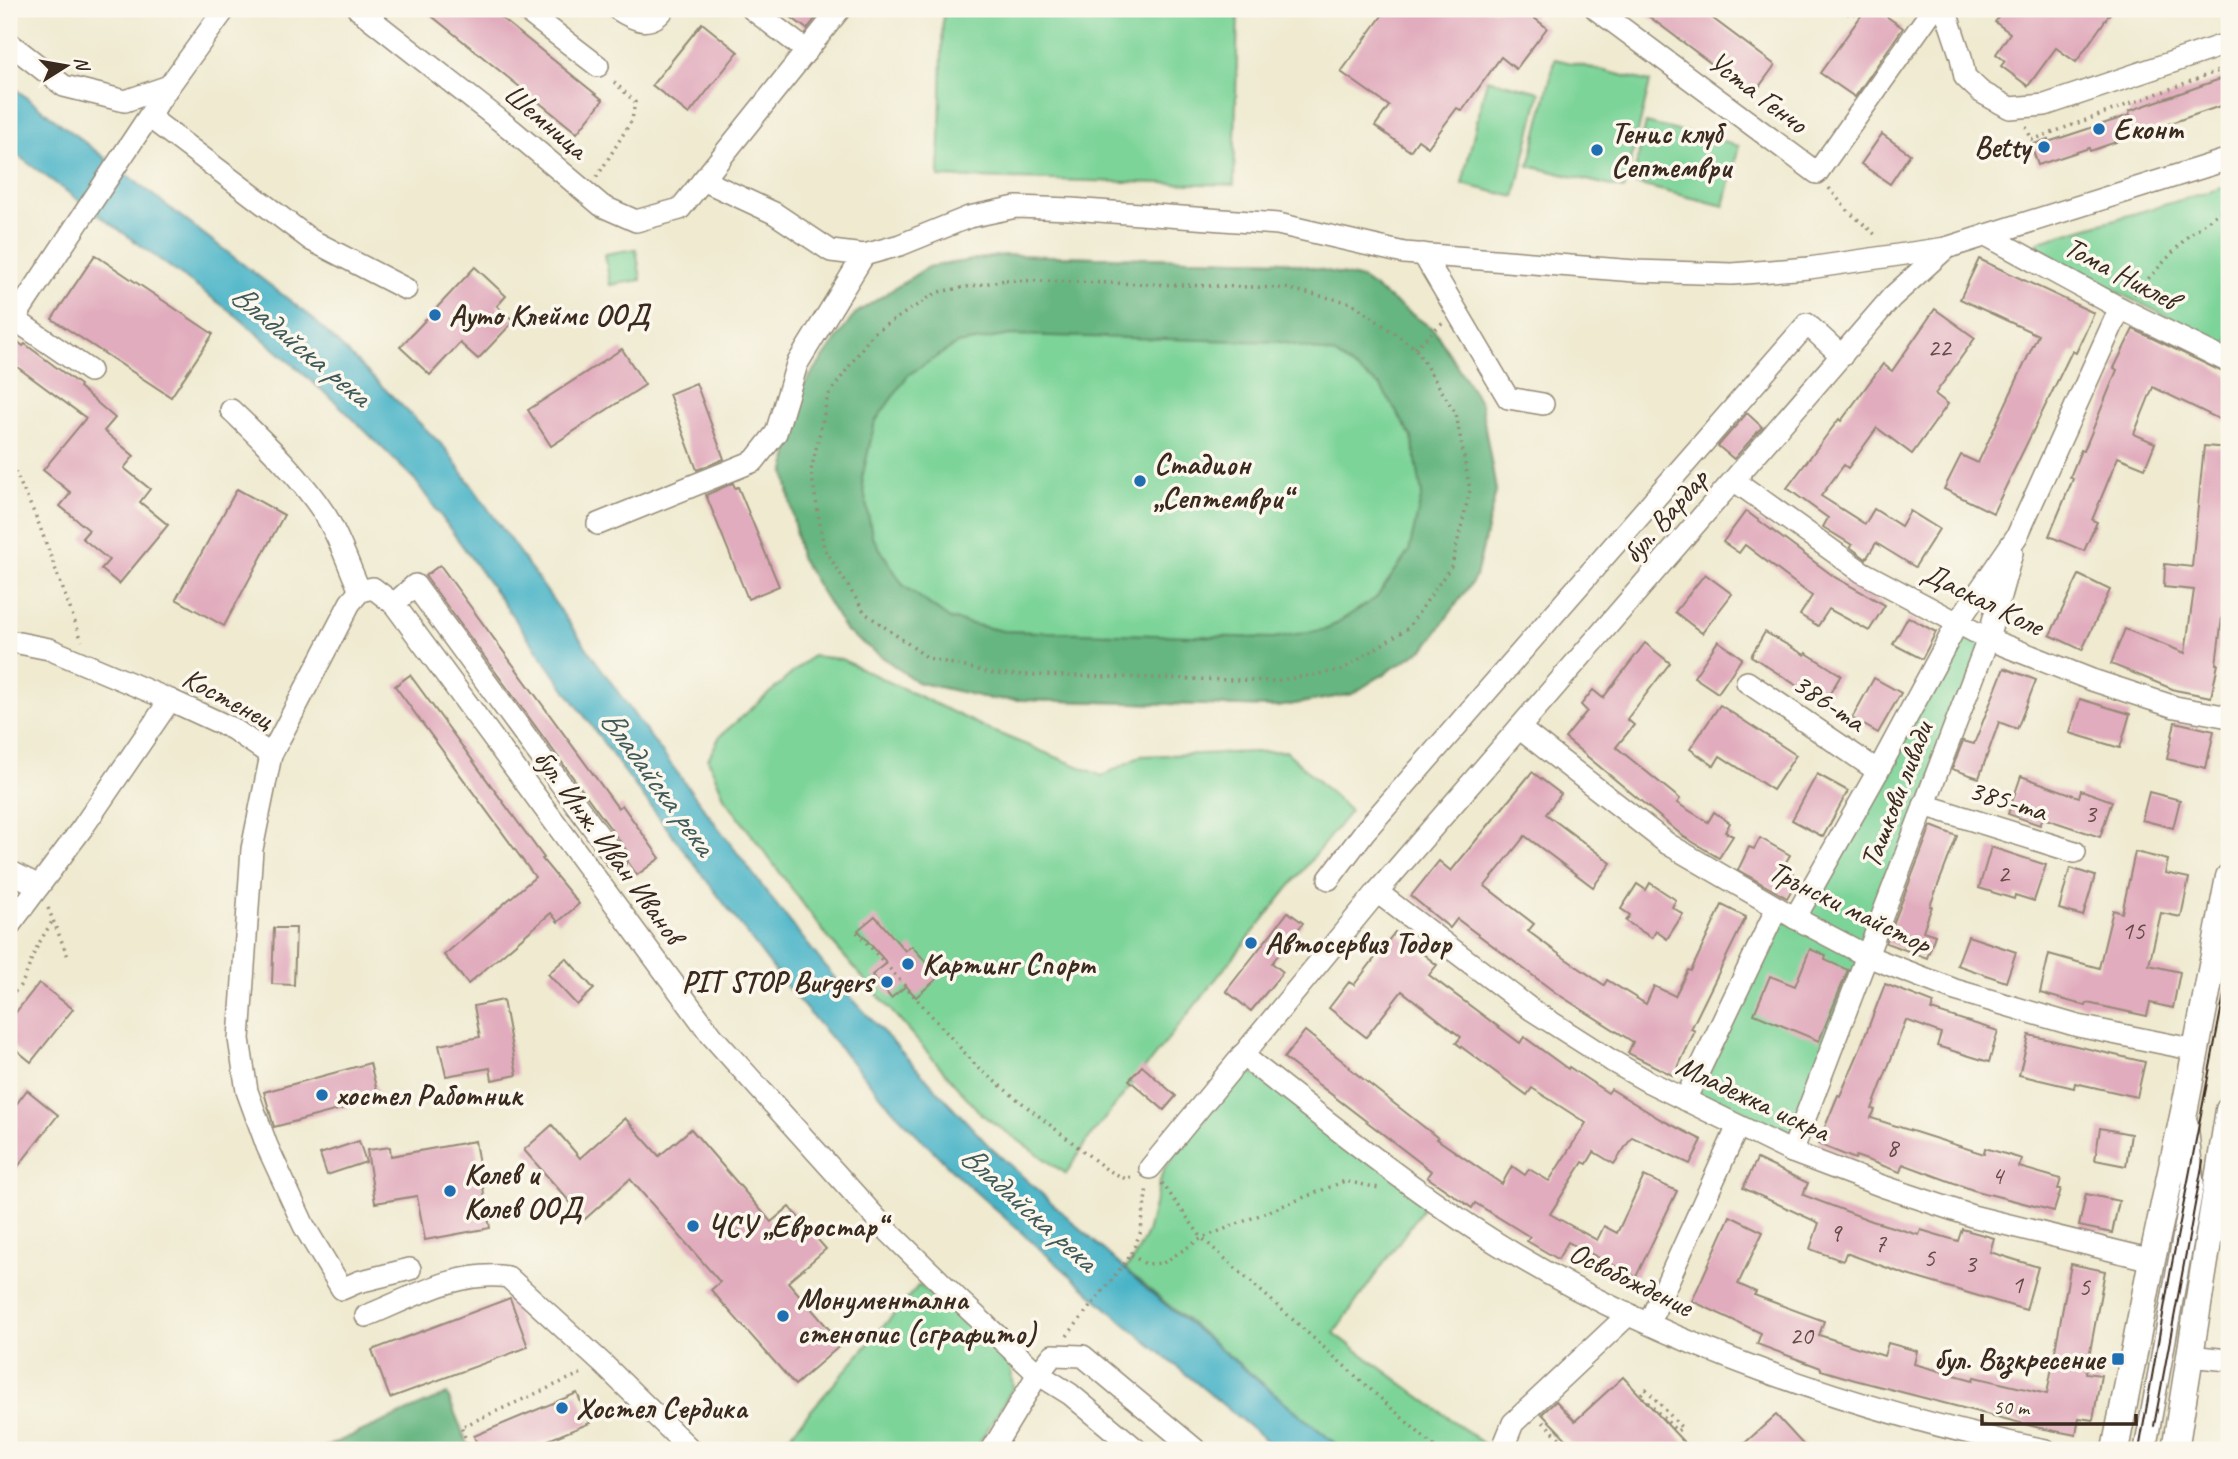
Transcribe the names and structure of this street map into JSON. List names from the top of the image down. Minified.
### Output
{"streets":{"street":["Уста Генчо","Шемница","Тома Никлев","бул. Вардар","Даскал Коле","Костенец","386-та","Ташкови ливади","385-та","бул. Инж. Иван Иванов","Трънски майстор","Младежка искра","Освобождение"]},"crossings":[["Тома Никлев","бул. Вардар"],["Тома Никлев","Ташкови ливади"],["бул. Вардар","Даскал Коле"],["бул. Вардар","Трънски майстор"],["бул. Вардар","Младежка искра"],["бул. Вардар","Освобождение"],["Даскал Коле","Ташкови ливади"],["Костенец","бул. Инж. Иван Иванов"],["386-та","Ташкови ливади"],["Ташкови ливади","385-та"],["Ташкови ливади","Трънски майстор"],["Ташкови ливади","Младежка искра"]],"water":["Владайска река"],"places":{"other":["Еконт","Betty","Тенис клуб Септември","Ауто Клеймс ООД","Стадион „Септември“","Автосервиз Тодор","Картинг Спорт","PIT STOP Burgers","хостел Работник","Колев и Колев ООД","ЧСУ „Евростар“","Монументална стенопис (сграфито)","Хостел Сердика"],"transit":["бул. Възкресение"]},"house_numbers":["22","3","2","15","8","4","9","7","5","3","1","5","20"],"scale_bar":"50 m","north":"right"}
